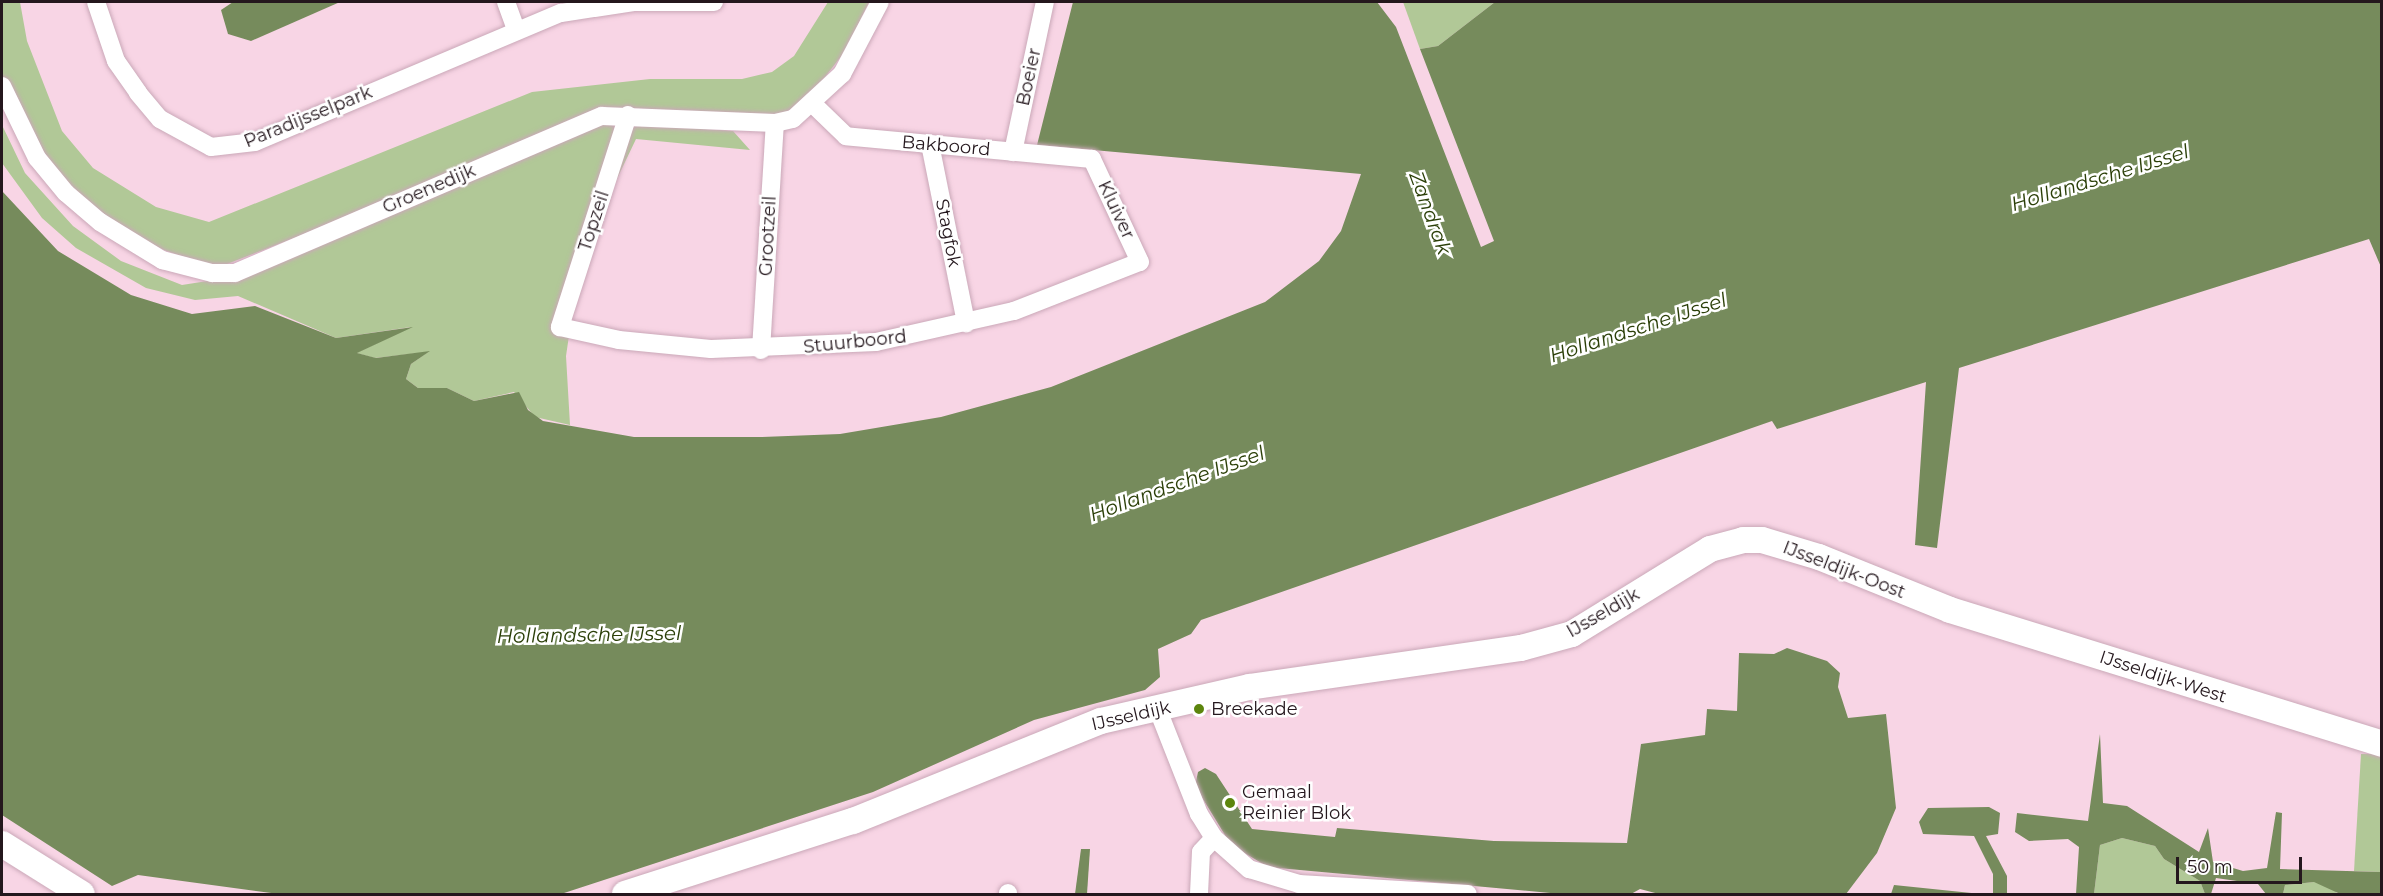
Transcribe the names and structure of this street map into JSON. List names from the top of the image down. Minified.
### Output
{"streets":{"street":["Boeier","Paradijsselpark","Bakboord","Groenedijk","Kluiver","Topzeil","Stagfok","Grootzeil","Stuurboord","IJsseldijk-Oost","IJsseldijk","IJsseldijk-West"]},"crossings":[["Boeier","Bakboord"],["Bakboord","Groenedijk"],["Bakboord","Kluiver"],["Bakboord","Stagfok"],["Groenedijk","Topzeil"],["Groenedijk","Grootzeil"],["Kluiver","Stuurboord"],["Topzeil","Stuurboord"],["Stagfok","Stuurboord"],["Grootzeil","Stuurboord"],["IJsseldijk-Oost","IJsseldijk"],["IJsseldijk-Oost","IJsseldijk-West"]],"water":["Hollandsche IJssel","Zandrak"],"places":["Breekade","Gemaal Reinier Blok"],"scale_bar":"50 m"}
